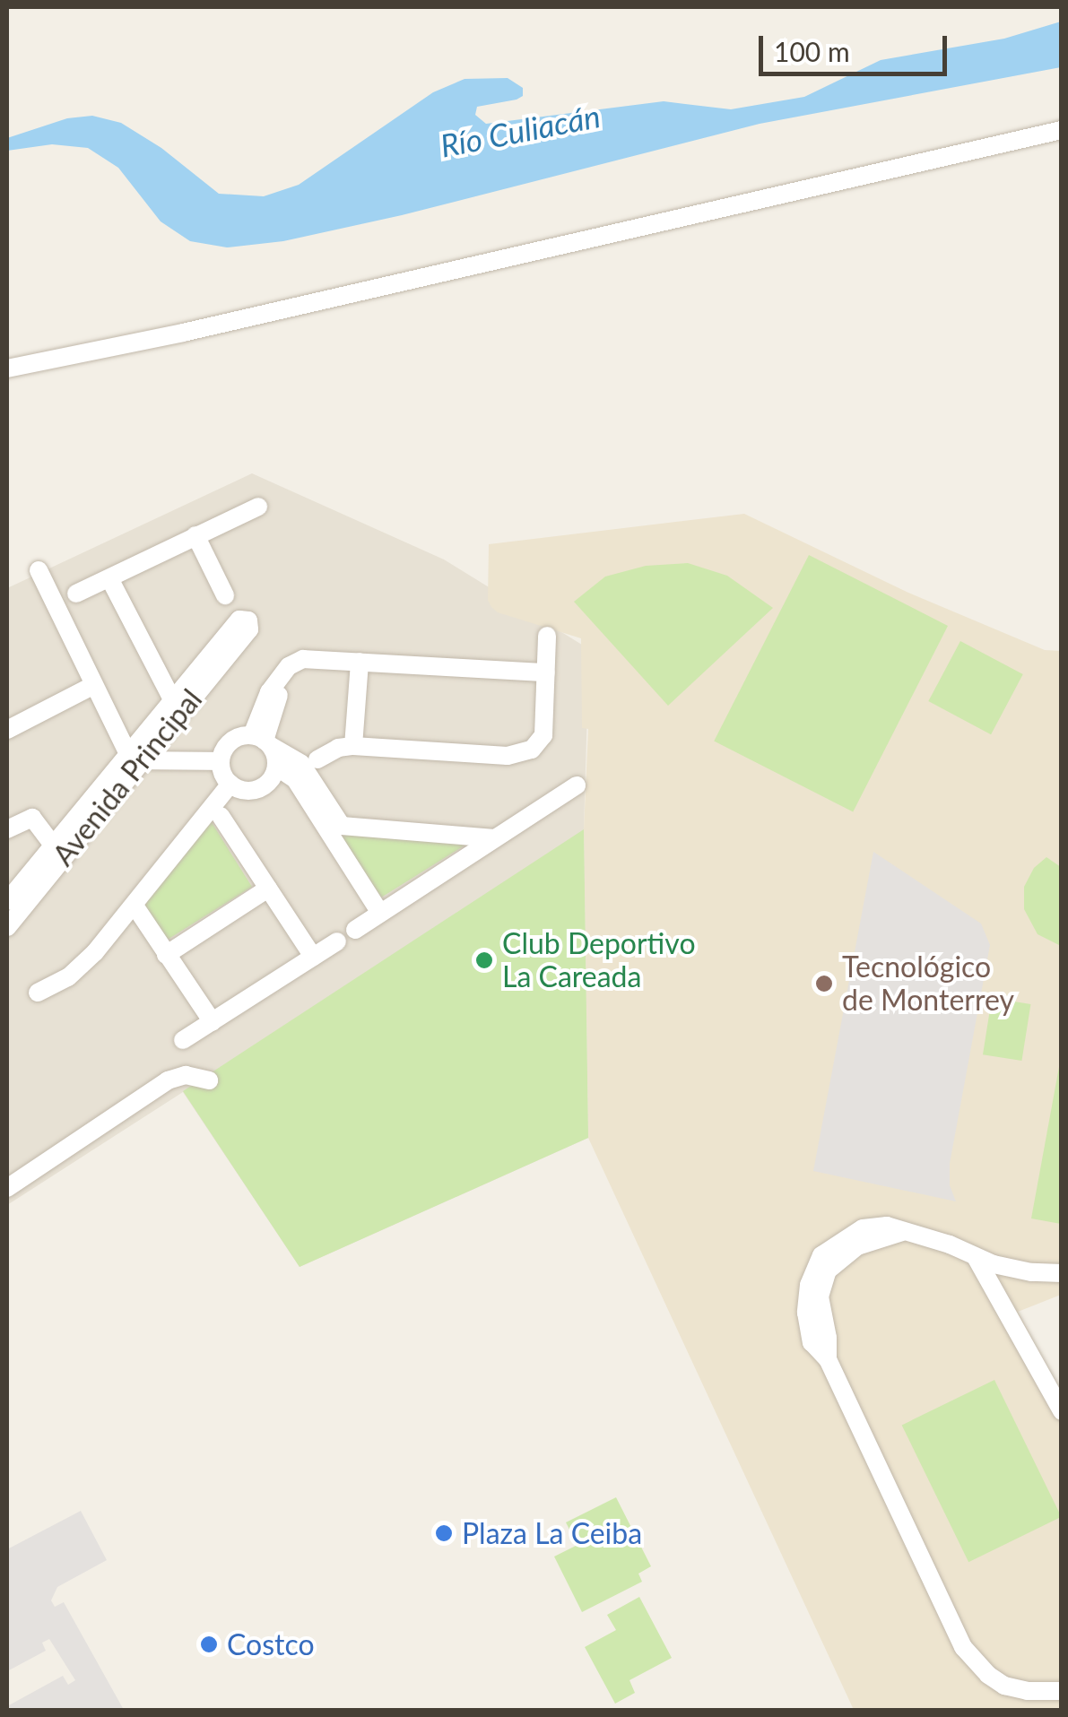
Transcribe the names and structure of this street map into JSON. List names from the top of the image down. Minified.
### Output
{"streets":{"street":["Avenida Principal"]},"water":["Río Culiacán"],"places":["Club Deportivo La Careada","Tecnológico de Monterrey","Plaza La Ceiba","Costco"],"scale_bar":"100 m"}
